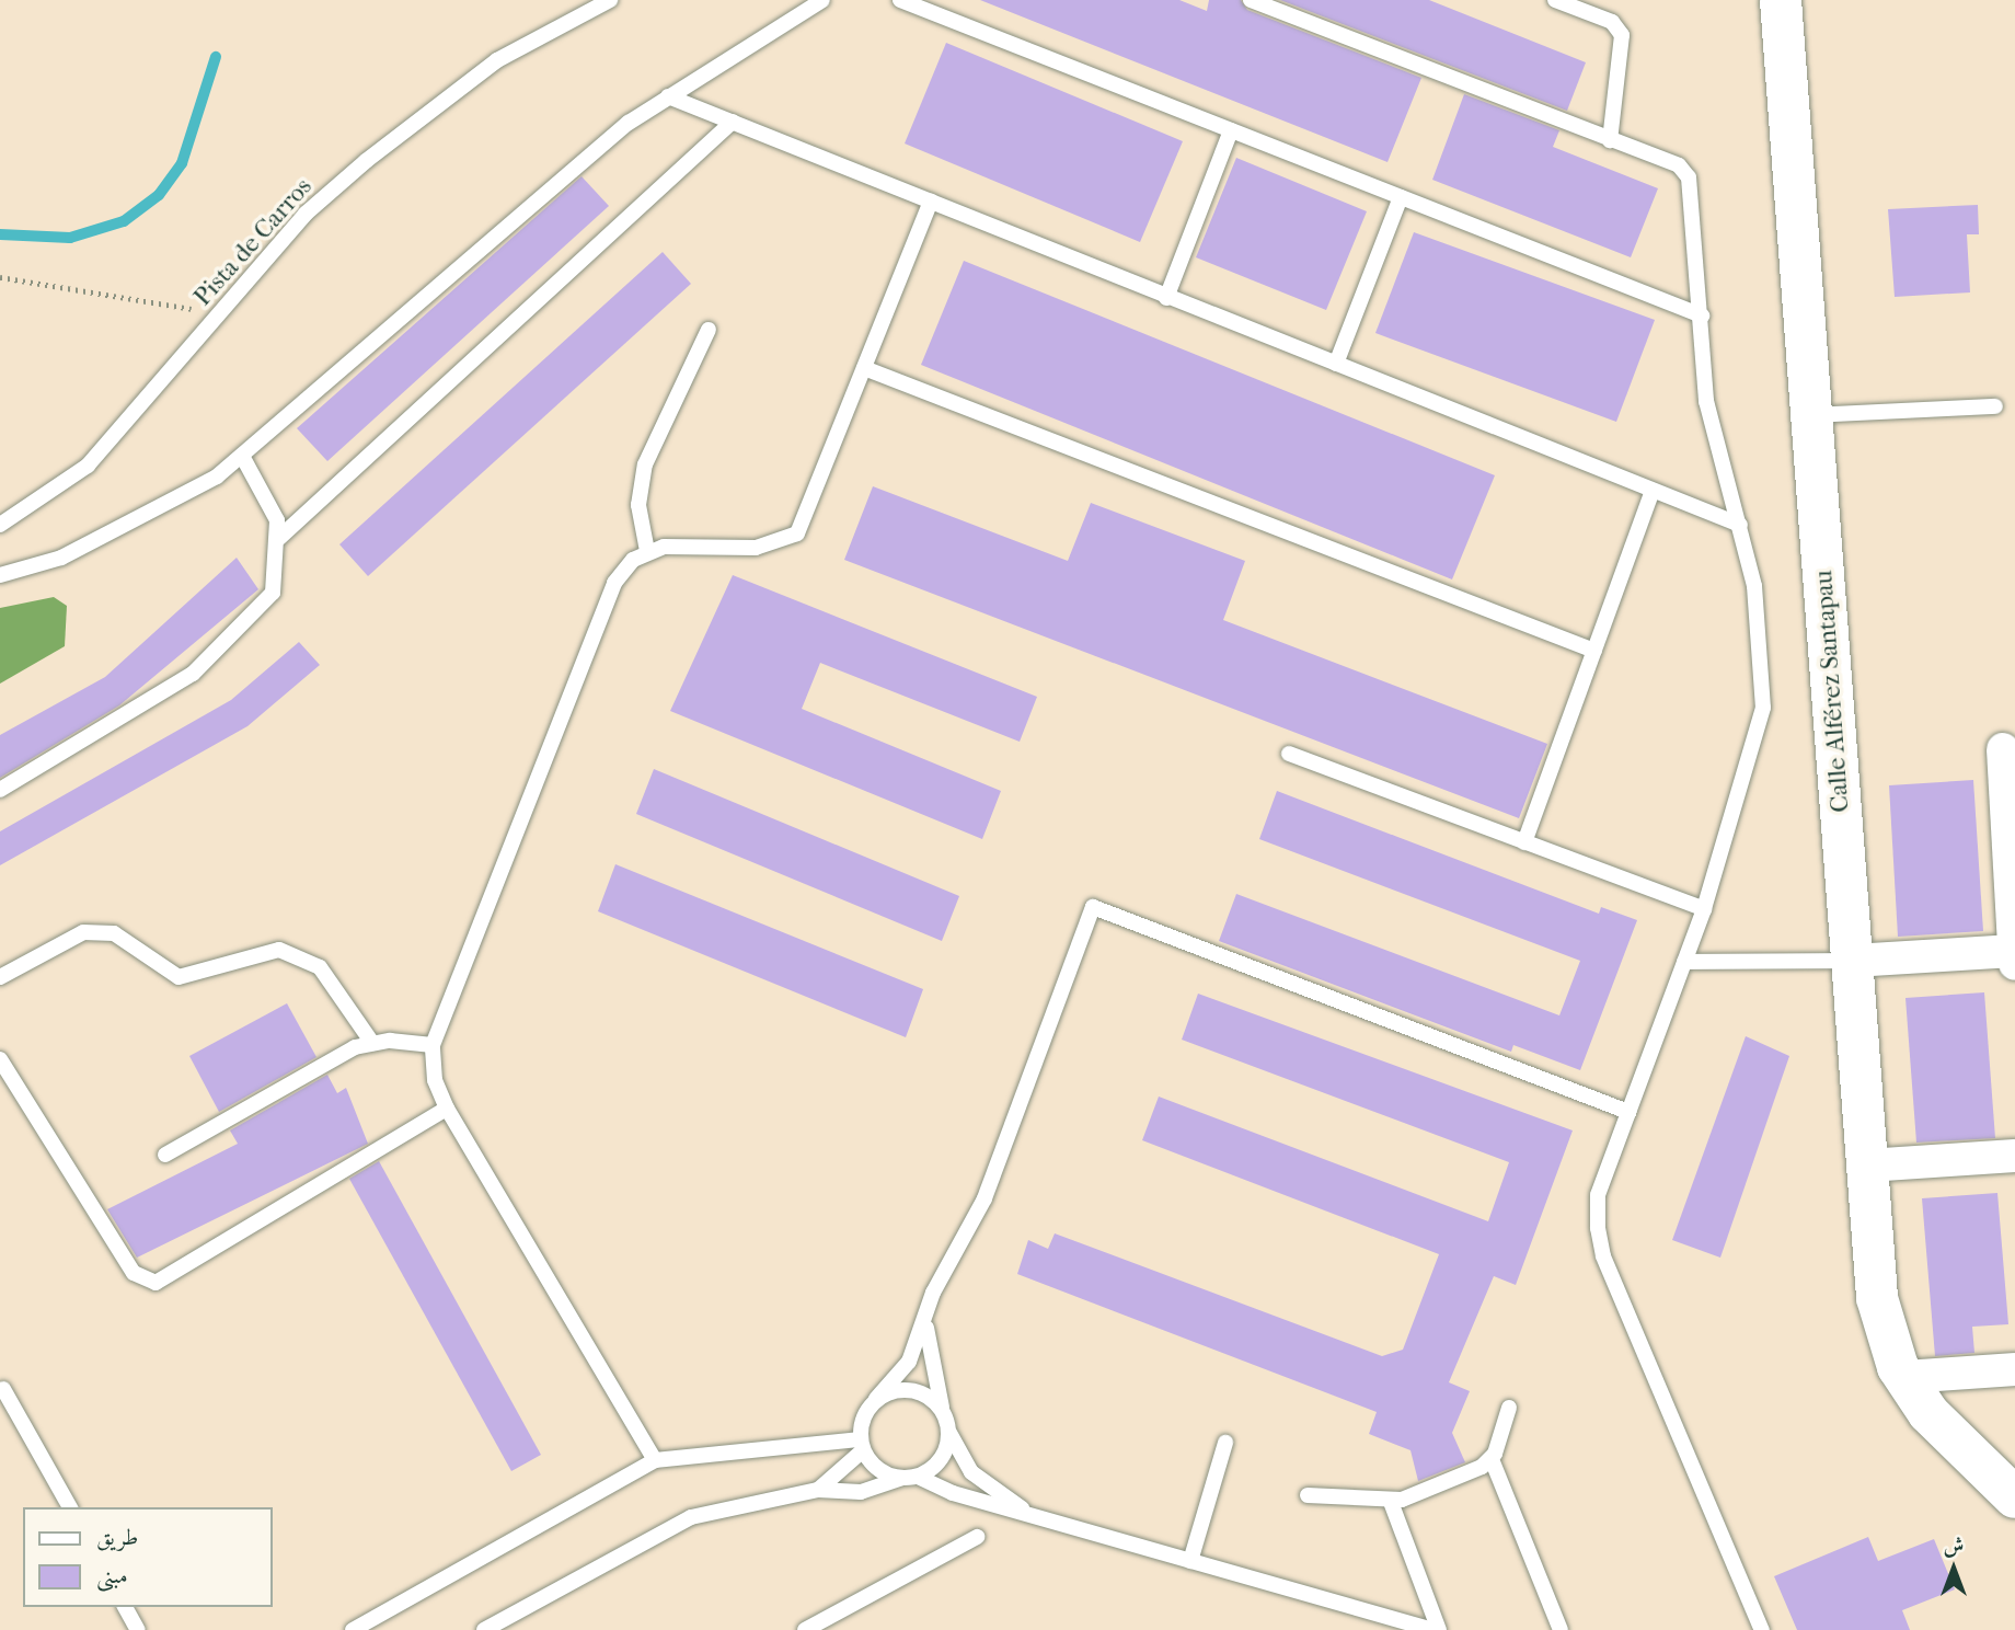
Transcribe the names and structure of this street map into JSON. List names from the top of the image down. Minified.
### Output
{"streets":{"main road":["Calle Alférez Santapau"],"lane":["Pista de Carros"]},"legend":["طريق","مبنى"],"north":"top"}
